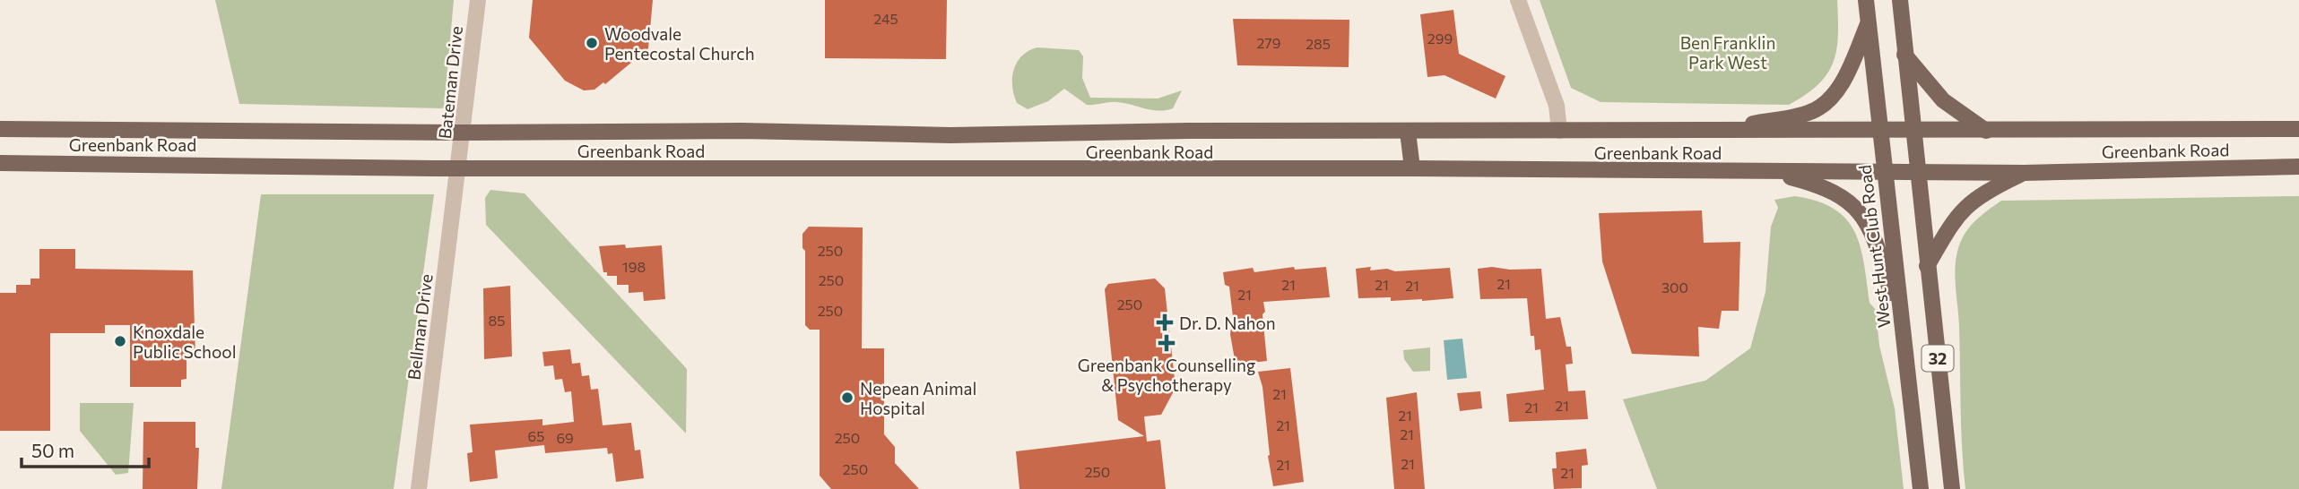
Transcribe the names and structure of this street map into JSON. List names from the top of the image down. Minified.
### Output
{"streets":{"main road":["Greenbank Road","West Hunt Club Road","32"],"street":["Bateman Drive","Bellman Drive"]},"crossings":[["Bateman Drive","Greenbank Road"],["Bateman Drive","Bellman Drive"],["Greenbank Road","West Hunt Club Road"],["Greenbank Road","Bellman Drive"],["Greenbank Road","32"]],"parks":["Ben Franklin Park West"],"places":{"other":["Woodvale Pentecostal Church","Knoxdale Public School","Nepean Animal Hospital"],"health":["Dr. D. Nahon","Greenbank Counselling & Psychotherapy"]},"house_numbers":["245","299","279","285","250","198","250","21","21","21","21","300","21","250","250","85","21","21","21","21","21","21","65","69","250","21","21","250","250","21"],"scale_bar":"50 m"}
